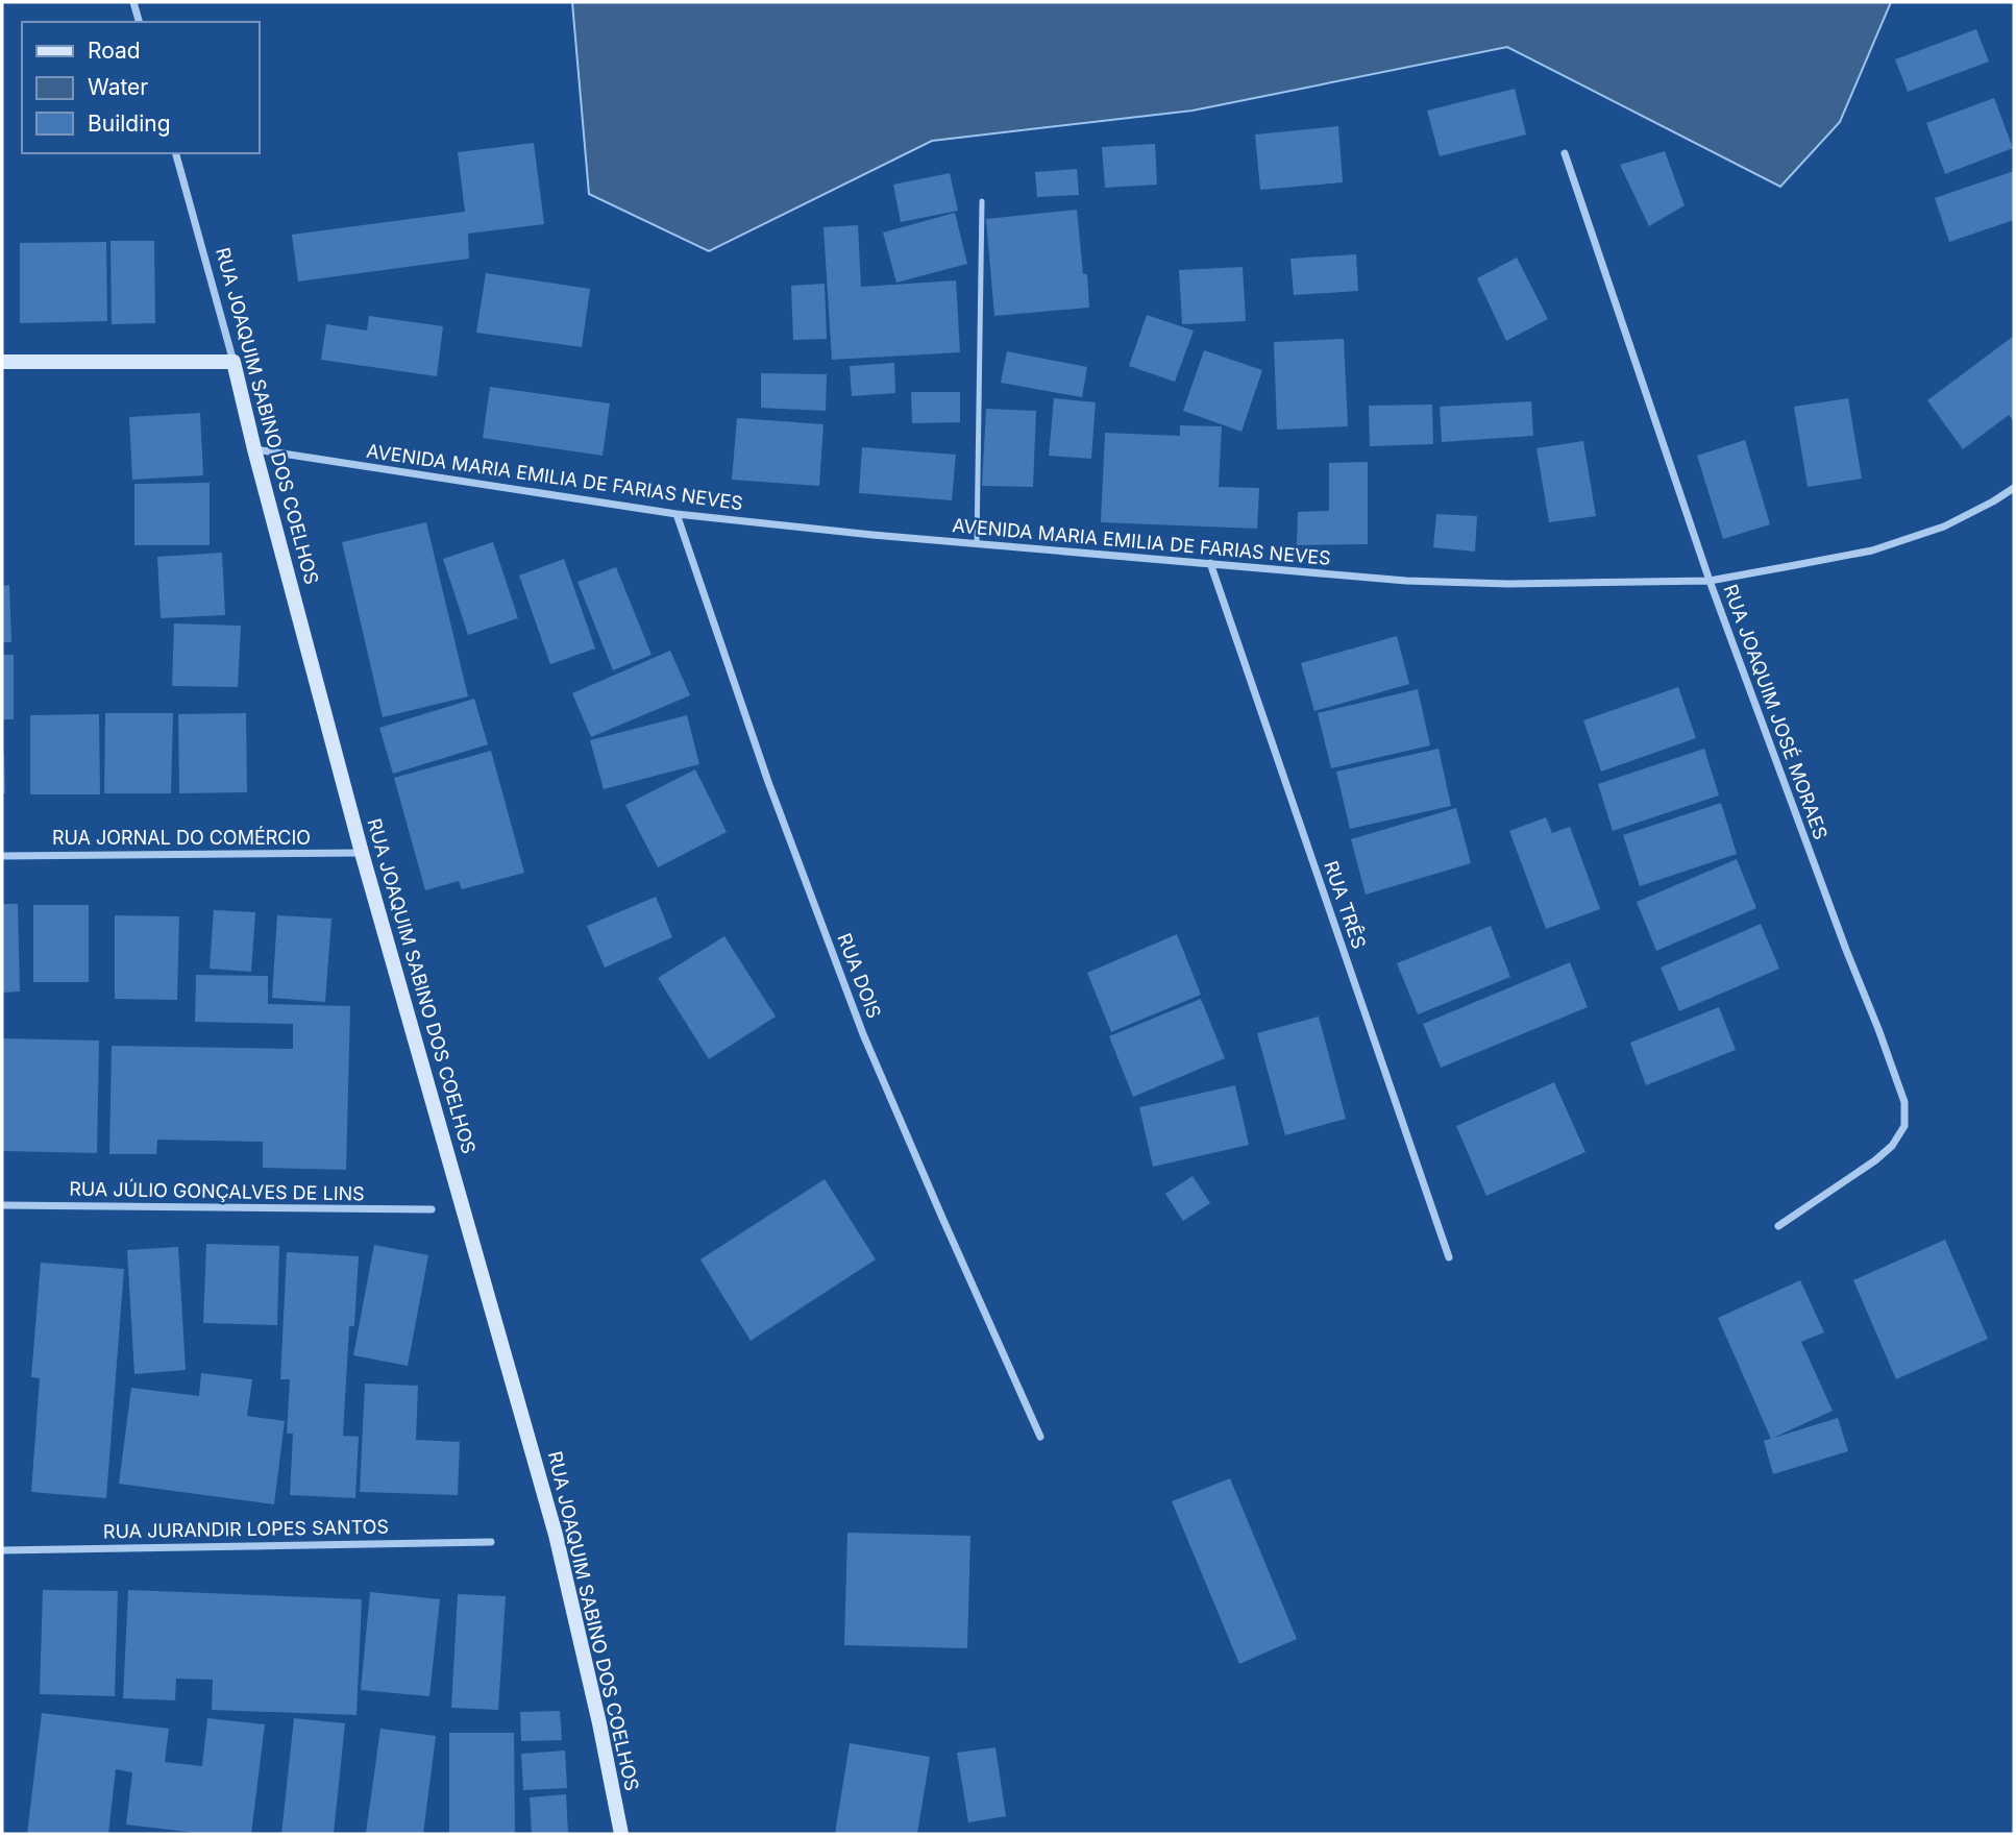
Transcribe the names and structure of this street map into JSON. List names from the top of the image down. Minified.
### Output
{"streets":{"main road":["RUA JOAQUIM SABINO DOS COELHOS"],"street":["AVENIDA MARIA EMILIA DE FARIAS NEVES","RUA JOAQUIM JOSÉ MORAES","RUA JORNAL DO COMÉRCIO","RUA TRÊS","RUA DOIS","RUA JÚLIO GONÇALVES DE LINS","RUA JURANDIR LOPES SANTOS"]},"crossings":[["RUA JOAQUIM SABINO DOS COELHOS","AVENIDA MARIA EMILIA DE FARIAS NEVES"],["RUA JOAQUIM SABINO DOS COELHOS","RUA JORNAL DO COMÉRCIO"],["AVENIDA MARIA EMILIA DE FARIAS NEVES","RUA JOAQUIM JOSÉ MORAES"],["AVENIDA MARIA EMILIA DE FARIAS NEVES","RUA TRÊS"],["AVENIDA MARIA EMILIA DE FARIAS NEVES","RUA DOIS"]],"legend":["Road","Water","Building"]}
